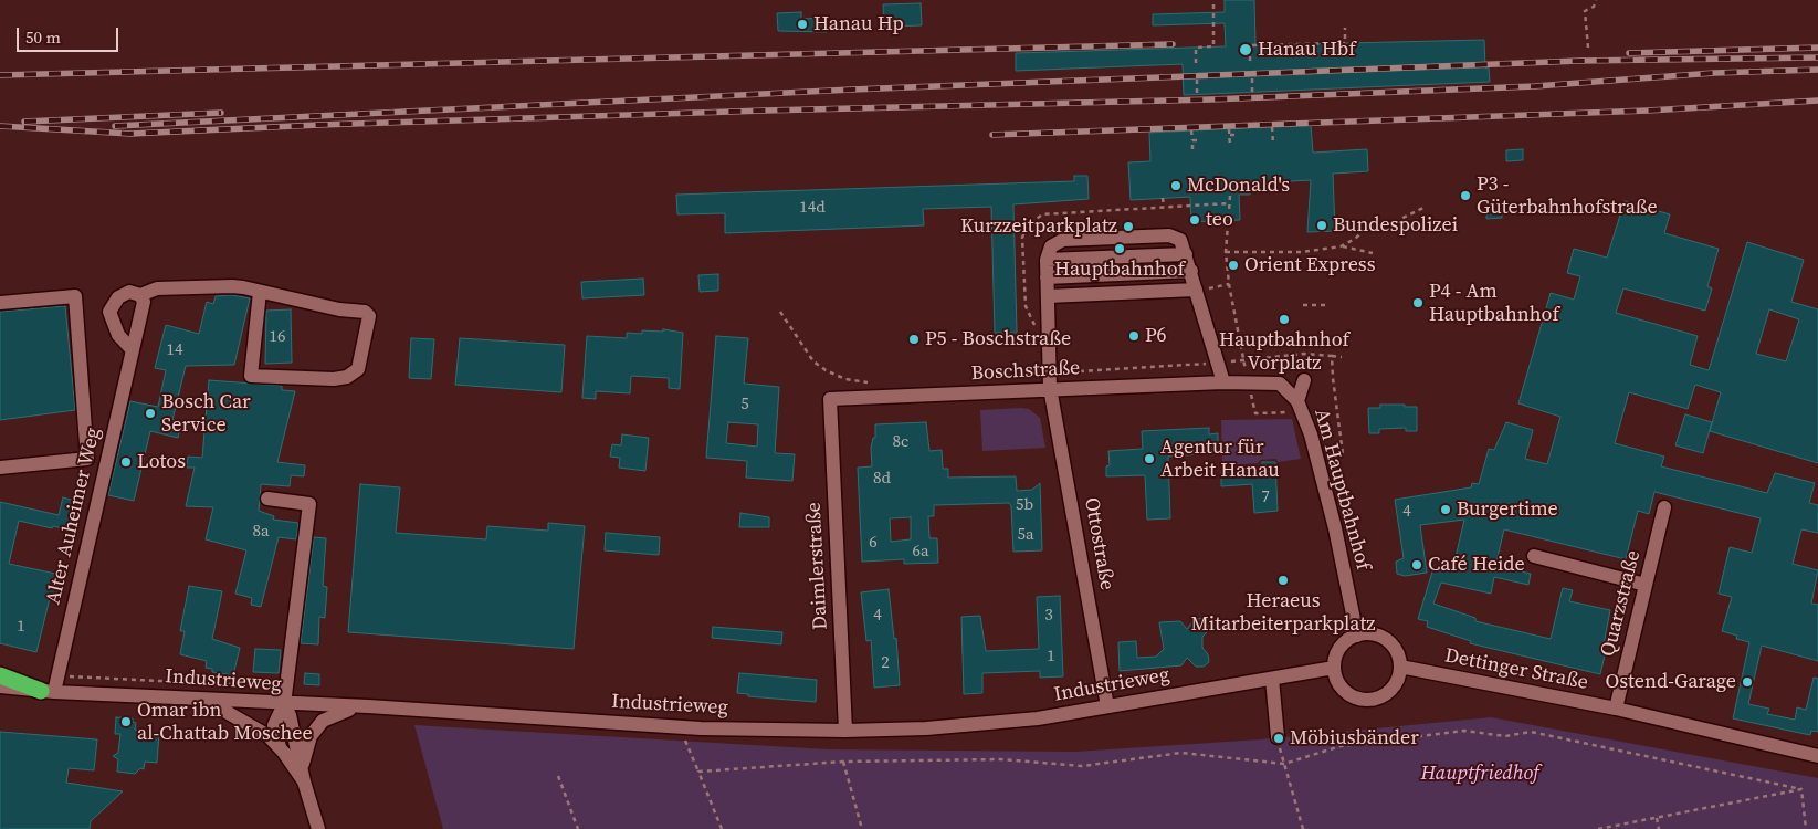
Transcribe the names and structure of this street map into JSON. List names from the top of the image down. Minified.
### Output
{"streets":{"street":["Boschstraße","Am Hauptbahnhof","Alter Auheimer Weg","Ottostraße","Daimlerstraße","Quarzstraße","Dettinger Straße","Industrieweg"]},"crossings":[["Boschstraße","Am Hauptbahnhof"],["Boschstraße","Ottostraße"],["Boschstraße","Daimlerstraße"],["Am Hauptbahnhof","Dettinger Straße"],["Am Hauptbahnhof","Industrieweg"],["Alter Auheimer Weg","Industrieweg"],["Ottostraße","Industrieweg"],["Daimlerstraße","Industrieweg"],["Quarzstraße","Dettinger Straße"],["Dettinger Straße","Industrieweg"]],"parks":["Hauptfriedhof"],"places":["Hanau Hp","Hanau Hbf","McDonald's","P3 - Güterbahnhofstraße","teo","Bundespolizei","Kurzzeitparkplatz","Hauptbahnhof","Orient Express","P4 - Am Hauptbahnhof","Hauptbahnhof Vorplatz","P6","P5 - Boschstraße","Bosch Car Service","Agentur für Arbeit Hanau","Lotos","Burgertime","Café Heide","Heraeus Mitarbeiterparkplatz","Ostend-Garage","Omar ibn al-Chattab Moschee","Möbiusbänder"],"house_numbers":["14d","16","14","5","8c","8d","7","5b","4","8a","5a","6","6a","4","3","1","1","2"],"scale_bar":"50 m"}
